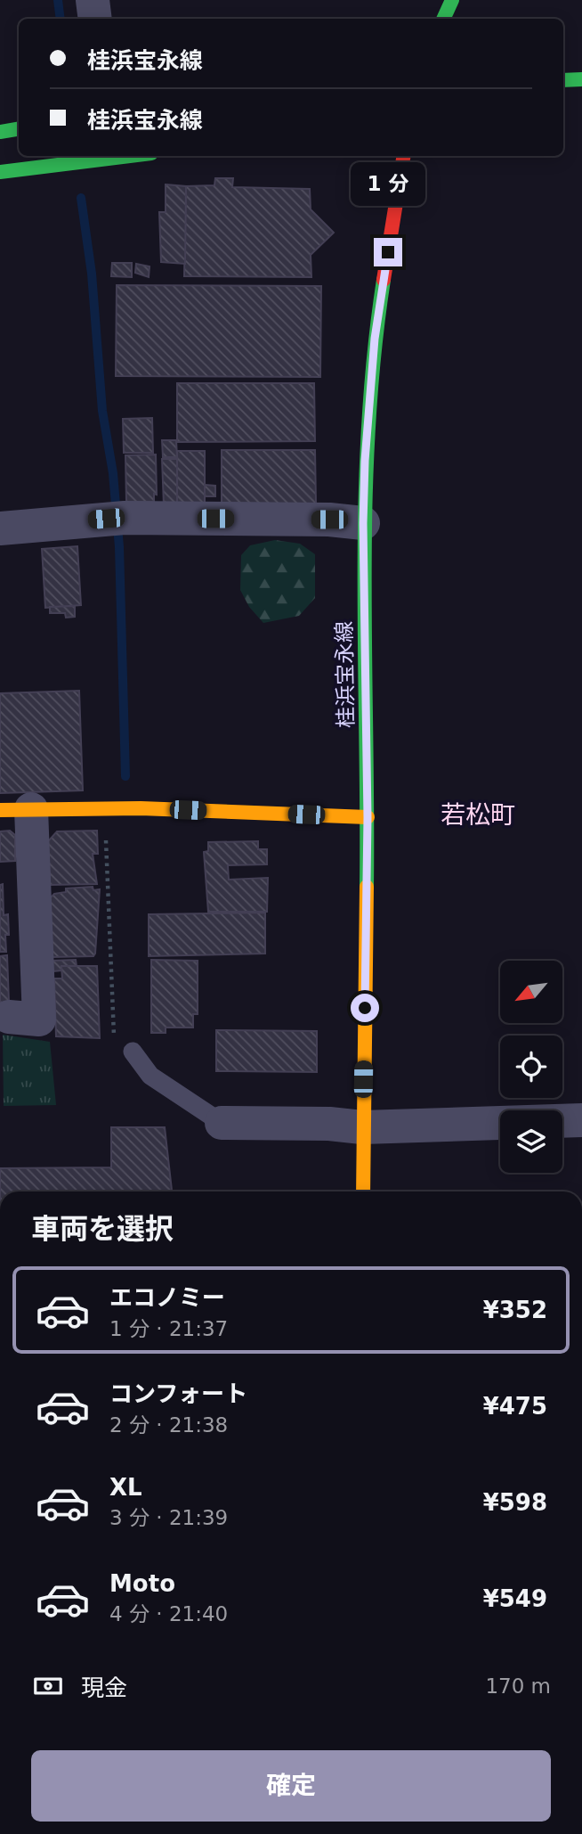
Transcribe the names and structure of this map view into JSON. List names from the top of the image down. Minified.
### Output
{"streets":{"main road":["桂浜宝永線"]},"districts":["若松町"],"north":"bottom left","page":{"banner":["桂浜宝永線","桂浜宝永線"],"bubble":"1 分","heading":"車両を選択","list":[{"name":"エコノミー","note":"1 分 · 21:37","value":"¥352"},{"name":"コンフォート","note":"2 分 · 21:38","value":"¥475"},{"name":"XL","note":"3 分 · 21:39","value":"¥598"},{"name":"Moto","note":"4 分 · 21:40","value":"¥549"}],"pay":["現金","170 m"],"buttons":"確定"}}
